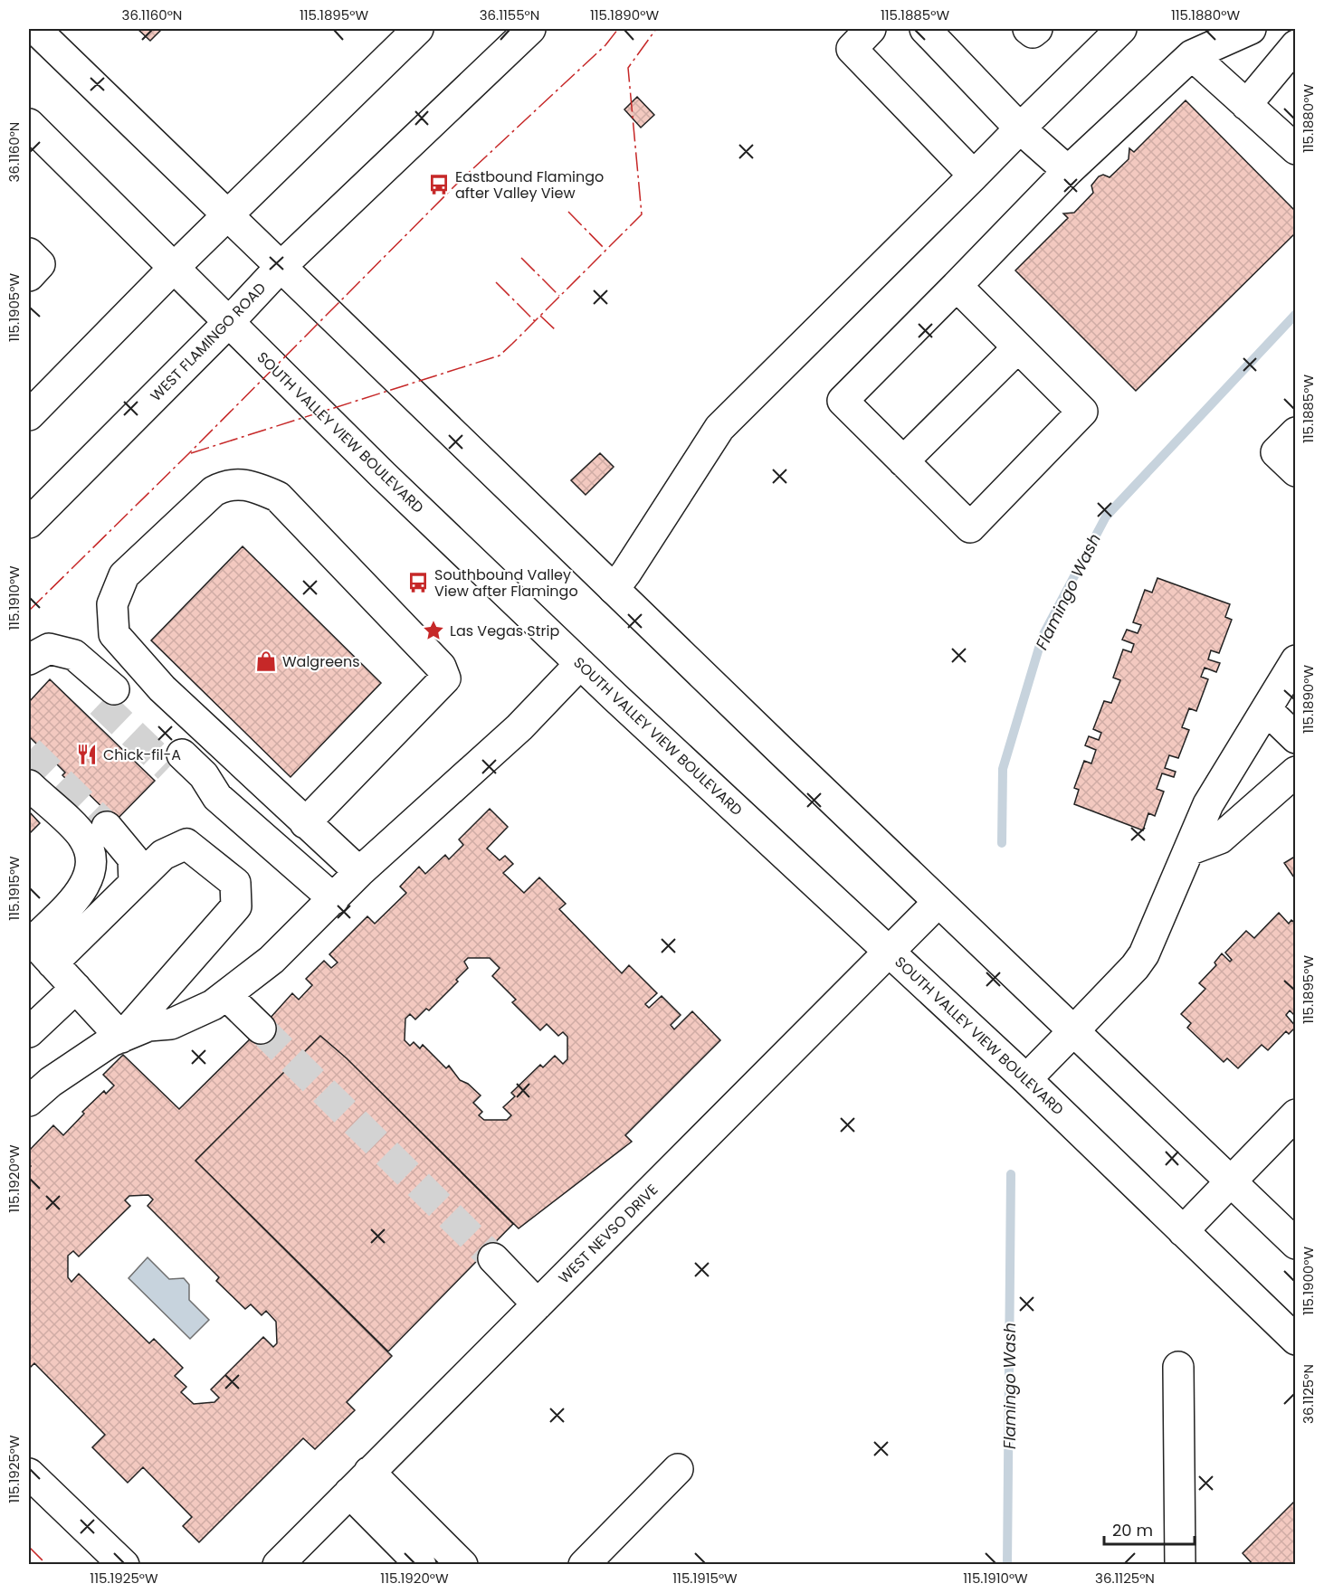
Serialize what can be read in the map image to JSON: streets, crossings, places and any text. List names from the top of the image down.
{
  "streets": {
    "main road": ["WEST FLAMINGO ROAD", "SOUTH VALLEY VIEW BOULEVARD", "WEST NEVSO DRIVE"]
  },
  "crossings": [
    ["WEST FLAMINGO ROAD", "SOUTH VALLEY VIEW BOULEVARD"],
    ["SOUTH VALLEY VIEW BOULEVARD", "WEST NEVSO DRIVE"]
  ],
  "water": ["Flamingo Wash"],
  "places": {
    "bus stop": ["Eastbound Flamingo after Valley View", "Southbound Valley View after Flamingo"],
    "place": ["Las Vegas Strip"],
    "shop": ["Walgreens"],
    "restaurant": ["Chick-fil-A"]
  },
  "scale_bar": "20 m",
  "coordinates": [
    "36.1160°N",
    "115.1895°W",
    "36.1155°N",
    "115.1890°W",
    "115.1885°W",
    "115.1880°W",
    "115.1905°W",
    "115.1910°W",
    "115.1915°W",
    "115.1920°W",
    "115.1900°W",
    "36.1125°N",
    "115.1925°W"
  ]
}
